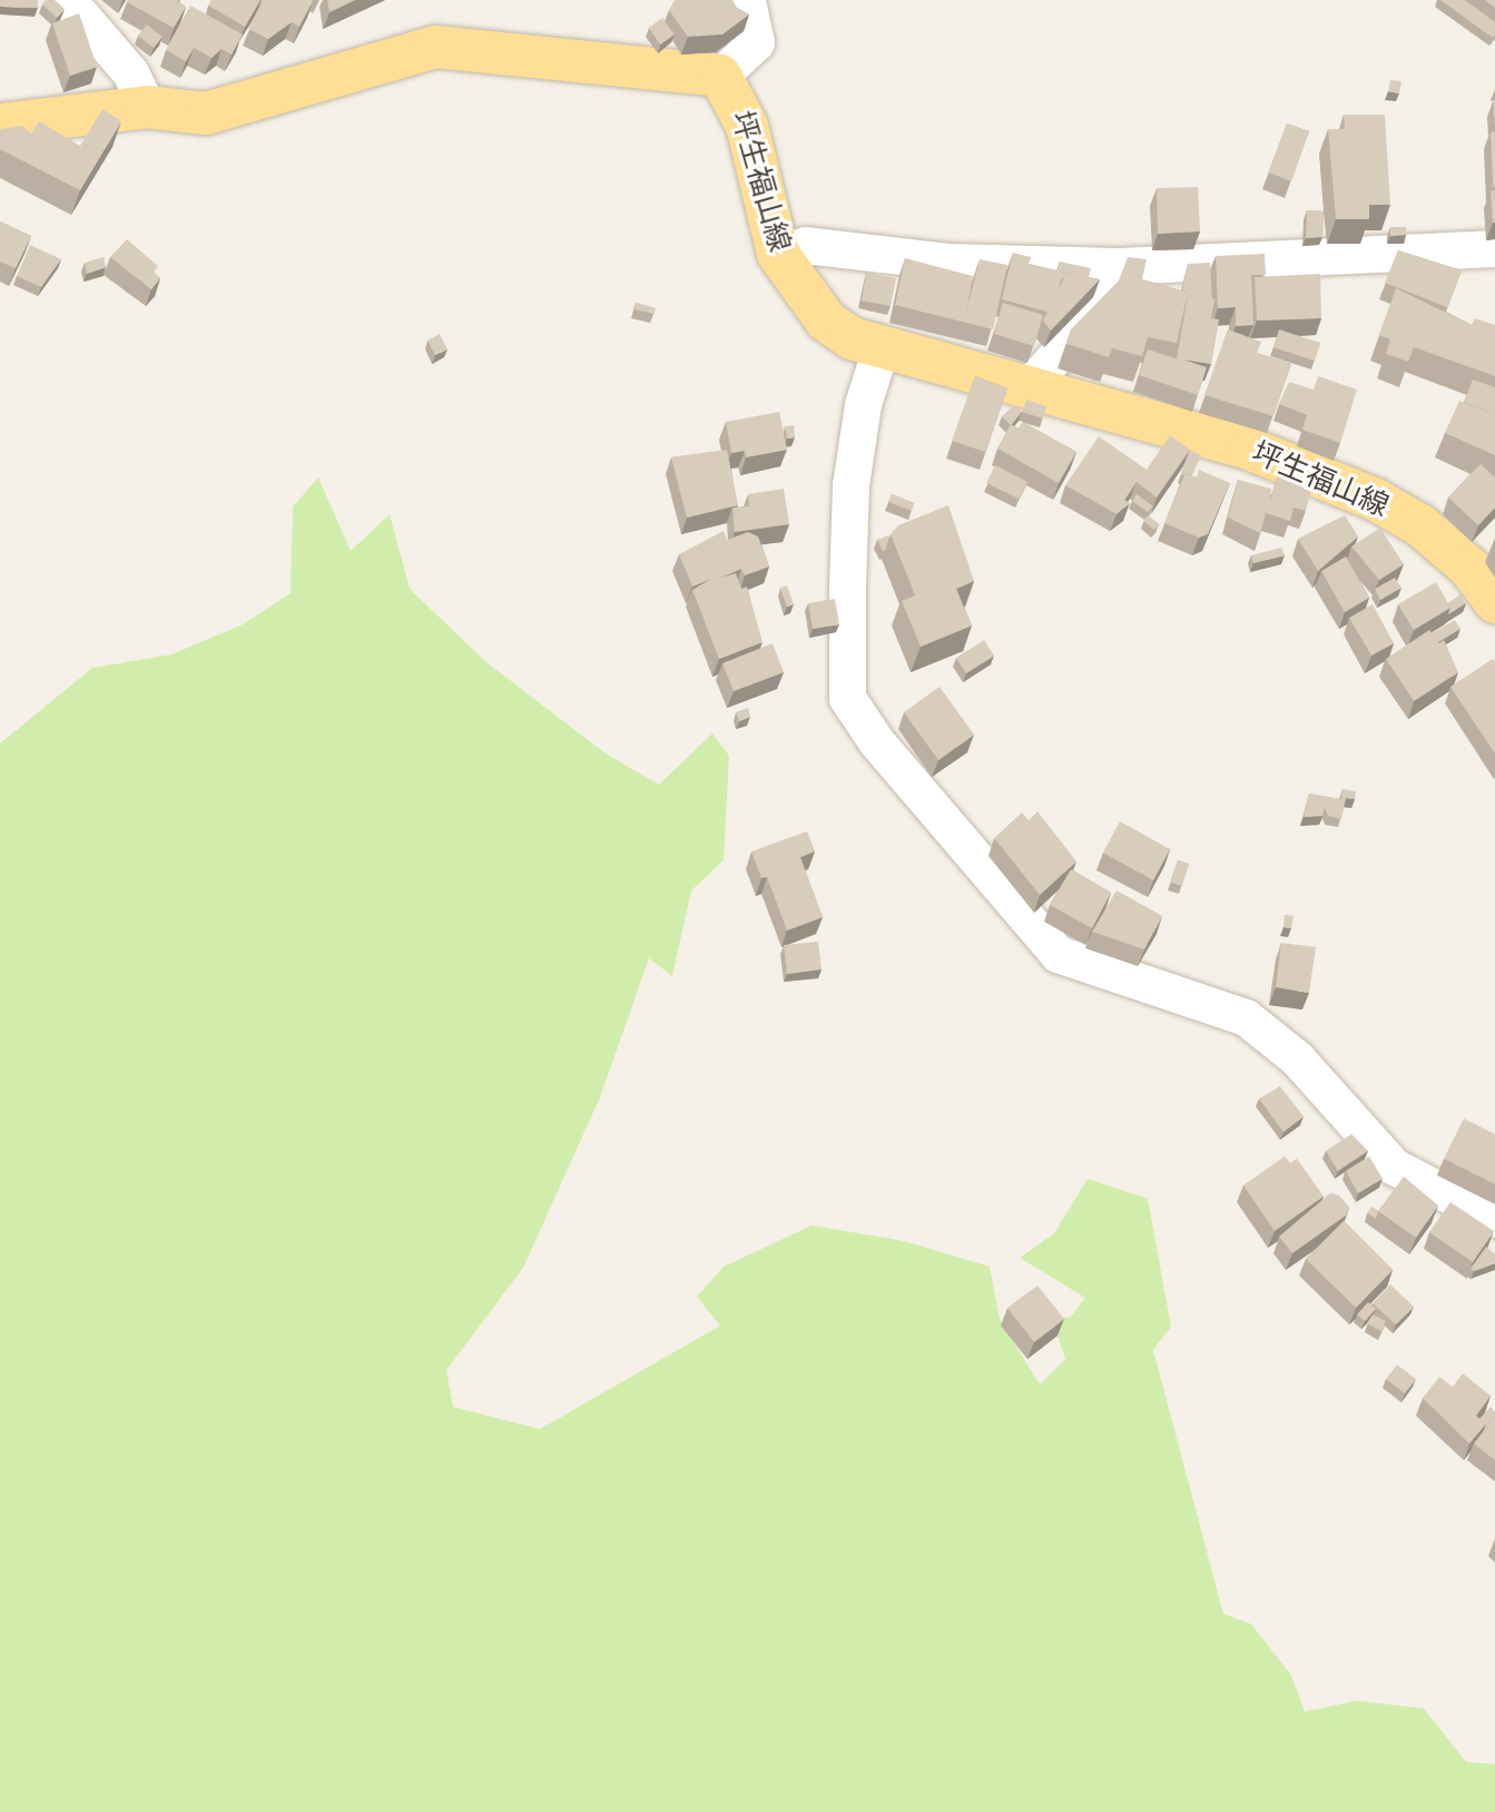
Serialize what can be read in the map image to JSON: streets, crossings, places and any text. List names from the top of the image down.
{
  "streets": {
    "main road": ["坪生福山線"]
  }
}
